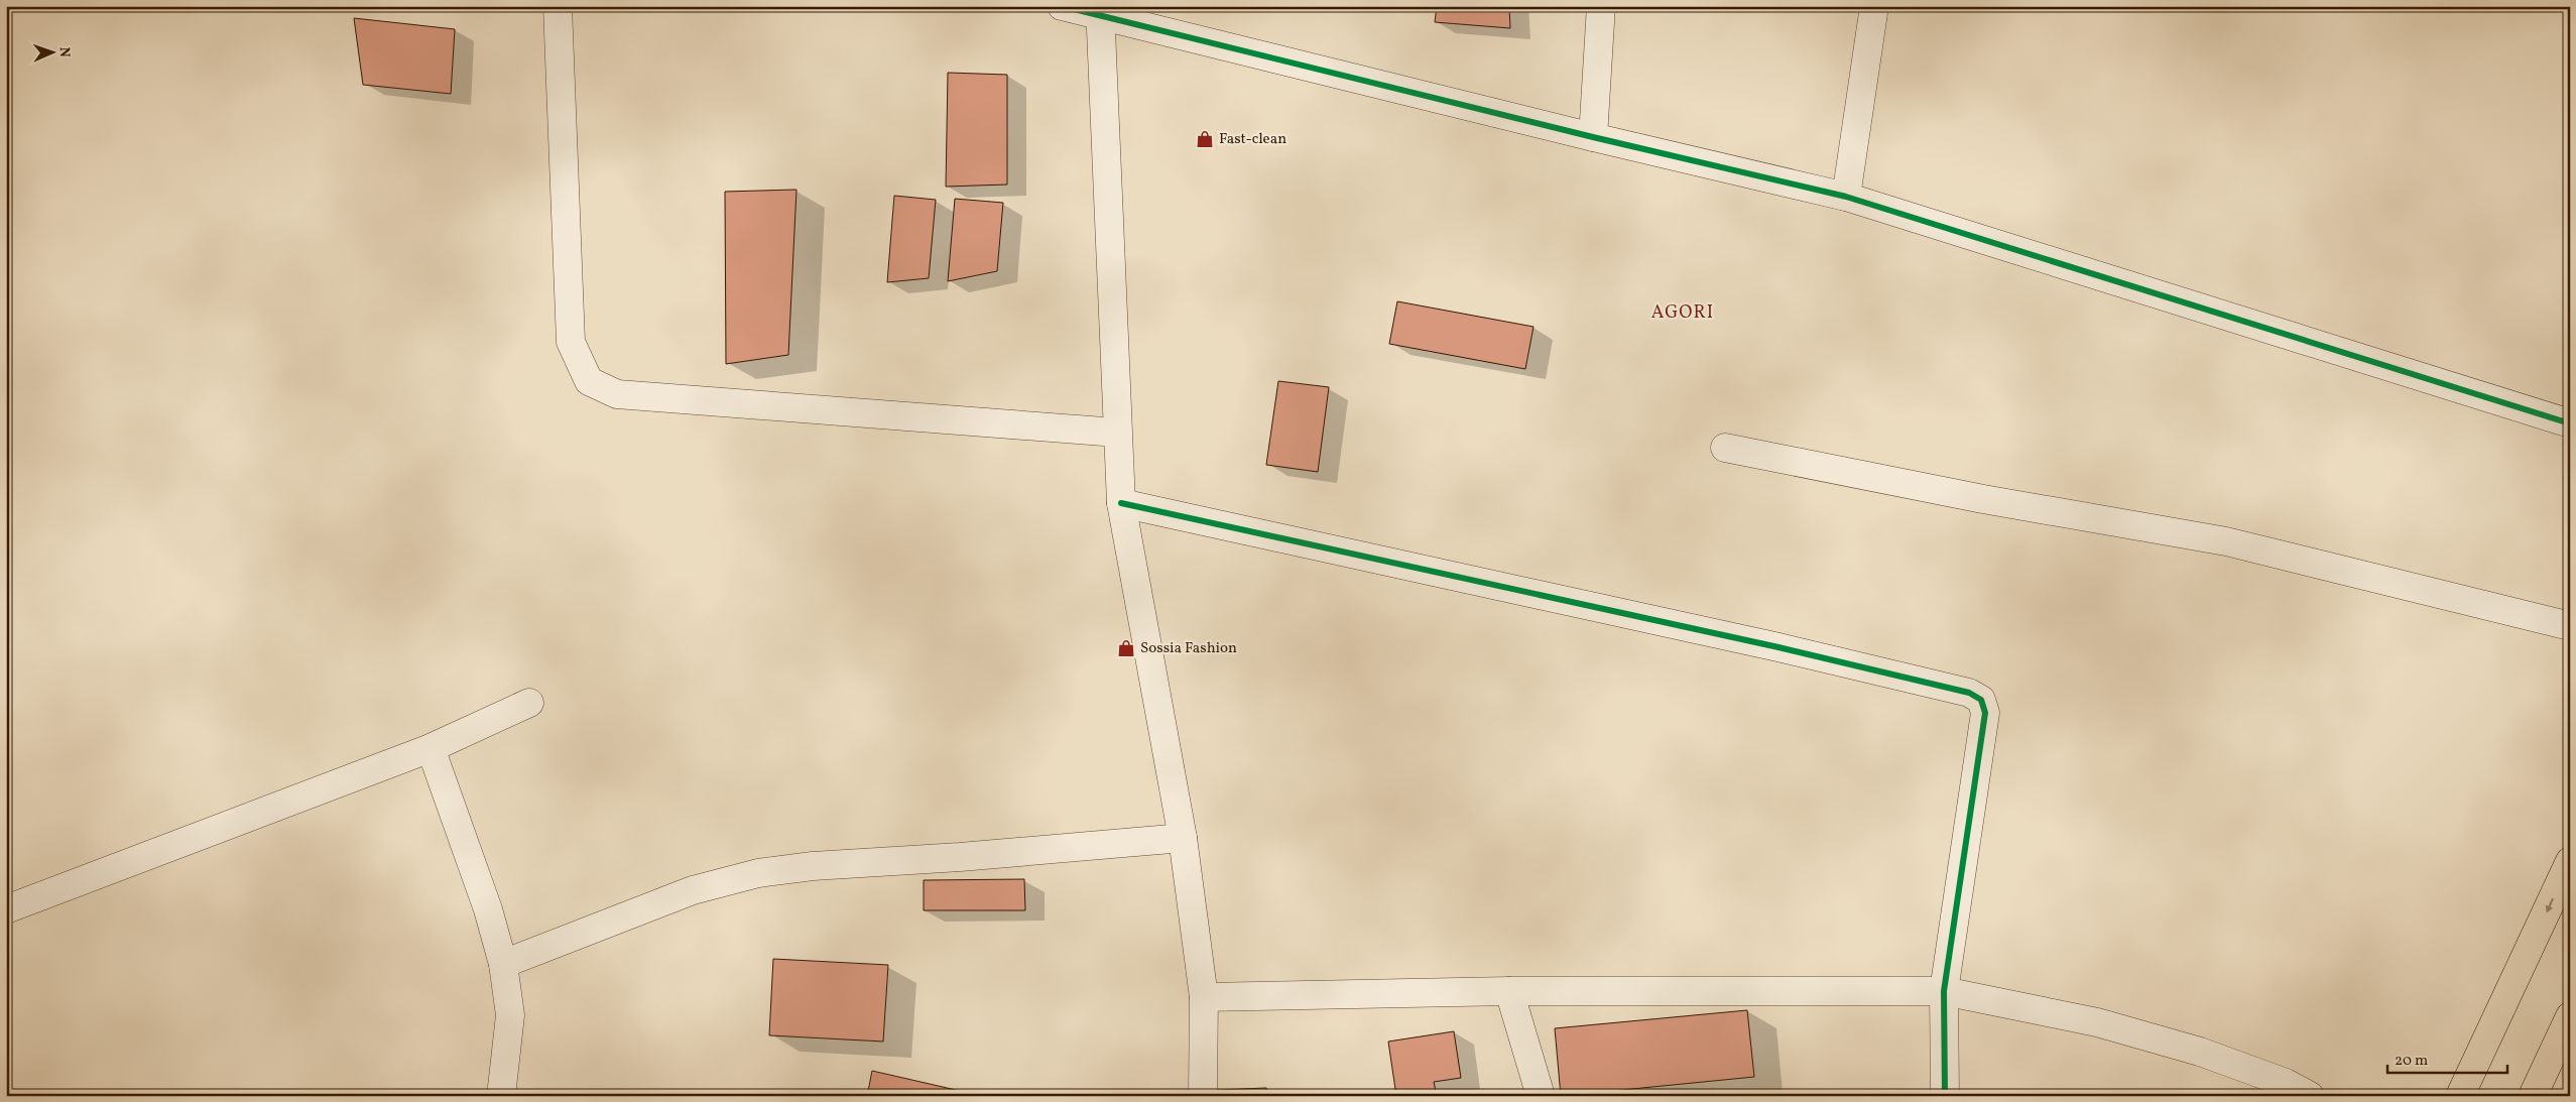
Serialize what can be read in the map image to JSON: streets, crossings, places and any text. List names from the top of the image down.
{
  "districts": ["AGORI"],
  "places": {
    "shop": ["Fast-clean", "Sossia Fashion"]
  },
  "scale_bar": "20 m",
  "north": "right"
}
